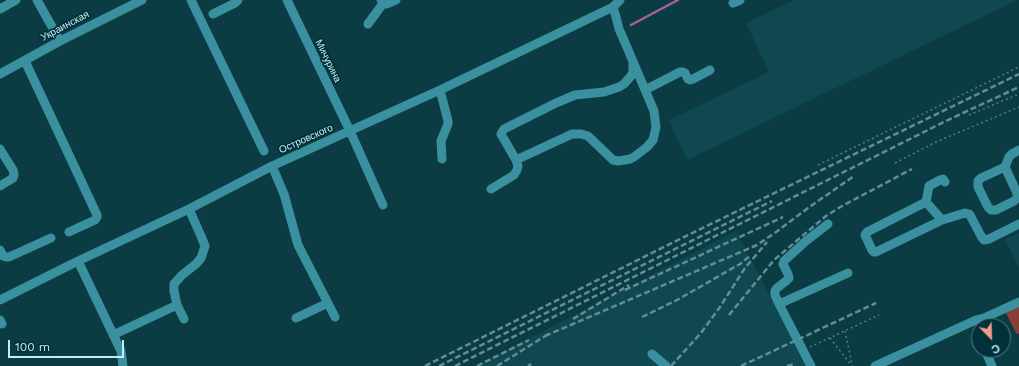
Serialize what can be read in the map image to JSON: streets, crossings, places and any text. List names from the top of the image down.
{
  "streets": {
    "street": ["Украинская", "Мичурина", "Островского"]
  },
  "crossings": [
    ["Мичурина", "Островского"]
  ],
  "scale_bar": "100 m",
  "north": "bottom right"
}
